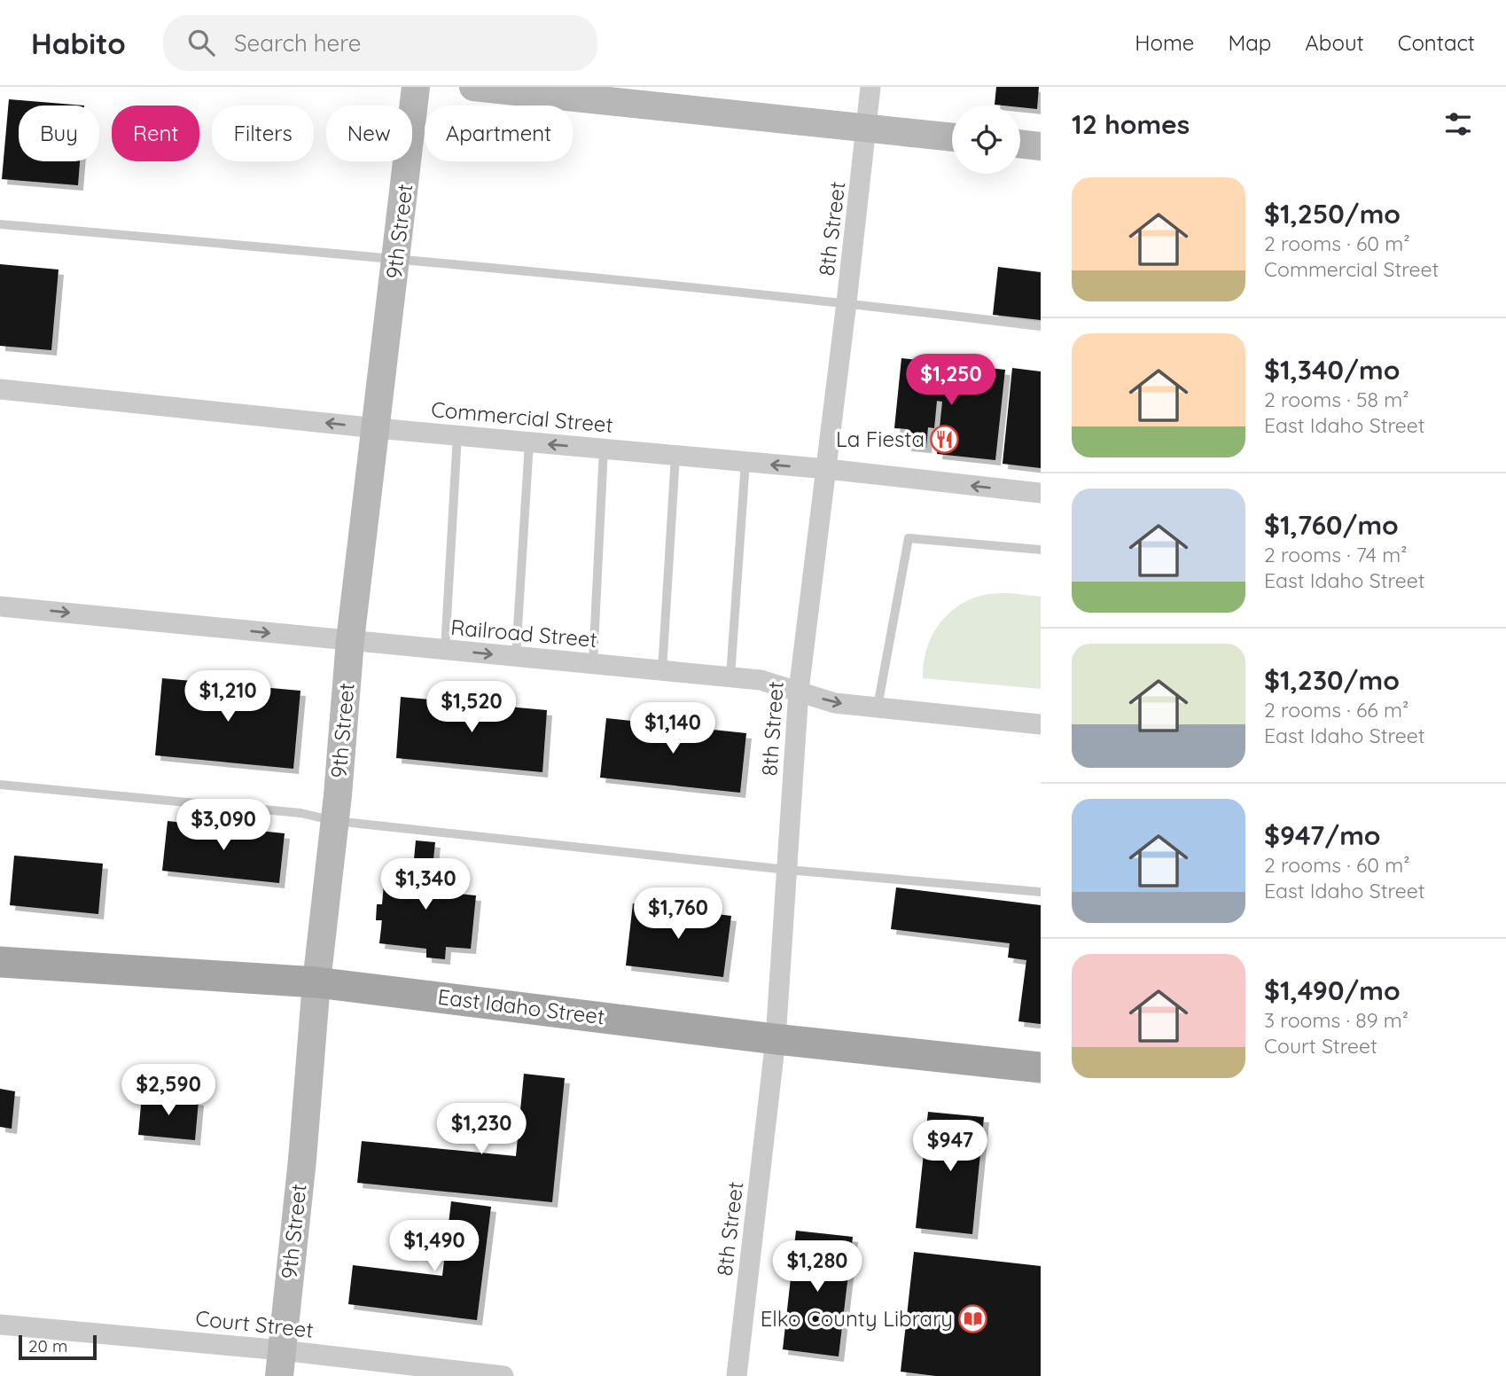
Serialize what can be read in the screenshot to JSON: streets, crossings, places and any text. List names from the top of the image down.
{
  "streets": {
    "main road": ["East Idaho Street"],
    "street": [
      "8th Street",
      "9th Street",
      "Commercial Street",
      "Railroad Street",
      "Court Street"
    ]
  },
  "crossings": [
    ["8th Street", "Commercial Street"],
    ["8th Street", "Railroad Street"],
    ["8th Street", "East Idaho Street"],
    ["9th Street", "Commercial Street"],
    ["9th Street", "Railroad Street"],
    ["9th Street", "East Idaho Street"],
    ["9th Street", "Court Street"]
  ],
  "one_way": ["Commercial Street", "Railroad Street"],
  "places": {
    "restaurant": ["La Fiesta"],
    "library": ["Elko County Library"]
  },
  "scale_bar": "20 m",
  "page": {
    "header": "Habito",
    "search": "Search here",
    "nav": [
      "Home",
      "Map",
      "About",
      "Contact"
    ],
    "heading": "12 homes",
    "chip": [
      "Buy",
      "Rent",
      "Filters",
      "New",
      "Apartment"
    ],
    "list": [
      {
        "name": "$1,250/mo",
        "note": "2 rooms · 60 m² · Commercial Street"
      },
      {
        "name": "$1,340/mo",
        "note": "2 rooms · 58 m² · East Idaho Street"
      },
      {
        "name": "$1,760/mo",
        "note": "2 rooms · 74 m² · East Idaho Street"
      },
      {
        "name": "$1,230/mo",
        "note": "2 rooms · 66 m² · East Idaho Street"
      },
      {
        "name": "$947/mo",
        "note": "2 rooms · 60 m² · East Idaho Street"
      },
      {
        "name": "$1,490/mo",
        "note": "3 rooms · 89 m² · Court Street"
      }
    ],
    "price": [
      "$1,250",
      "$1,210",
      "$1,520",
      "$1,140",
      "$3,090",
      "$1,340",
      "$1,760",
      "$2,590",
      "$1,230",
      "$947",
      "$1,490",
      "$1,280"
    ],
    "scale": "20 m"
  }
}
